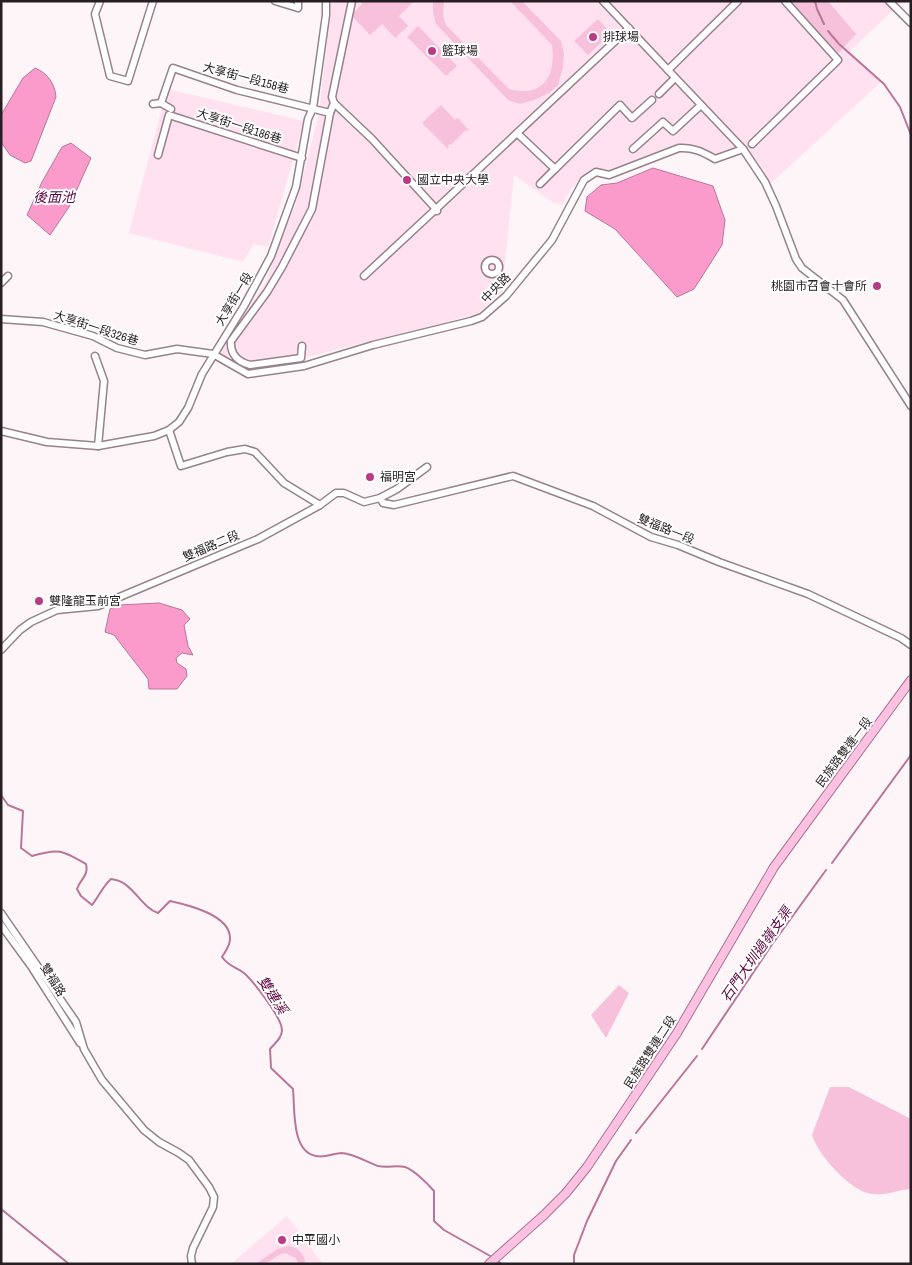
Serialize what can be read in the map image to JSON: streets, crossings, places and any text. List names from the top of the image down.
{
  "streets": {
    "main road": ["民族路雙連一段", "民族路雙連二段"],
    "street": [
      "大享街一段158巷",
      "大享街一段186巷",
      "中央路",
      "大享街一段",
      "大享街一段326巷",
      "雙福路一段",
      "雙福路二段",
      "雙福路"
    ]
  },
  "crossings": [
    ["大享街一段158巷", "大享街一段186巷"],
    ["大享街一段158巷", "大享街一段"],
    ["大享街一段186巷", "大享街一段"],
    ["中央路", "大享街一段"],
    ["中央路", "大享街一段326巷"],
    ["大享街一段", "大享街一段326巷"],
    ["雙福路一段", "雙福路二段"],
    ["民族路雙連一段", "民族路雙連二段"]
  ],
  "water": ["後面池", "石門大圳過嶺支渠", "雙連溪"],
  "places": [
    "排球場",
    "籃球場",
    "國立中央大學",
    "桃園市召會十會所",
    "福明宮",
    "雙隆龍玉前宮",
    "中平國小"
  ]
}
